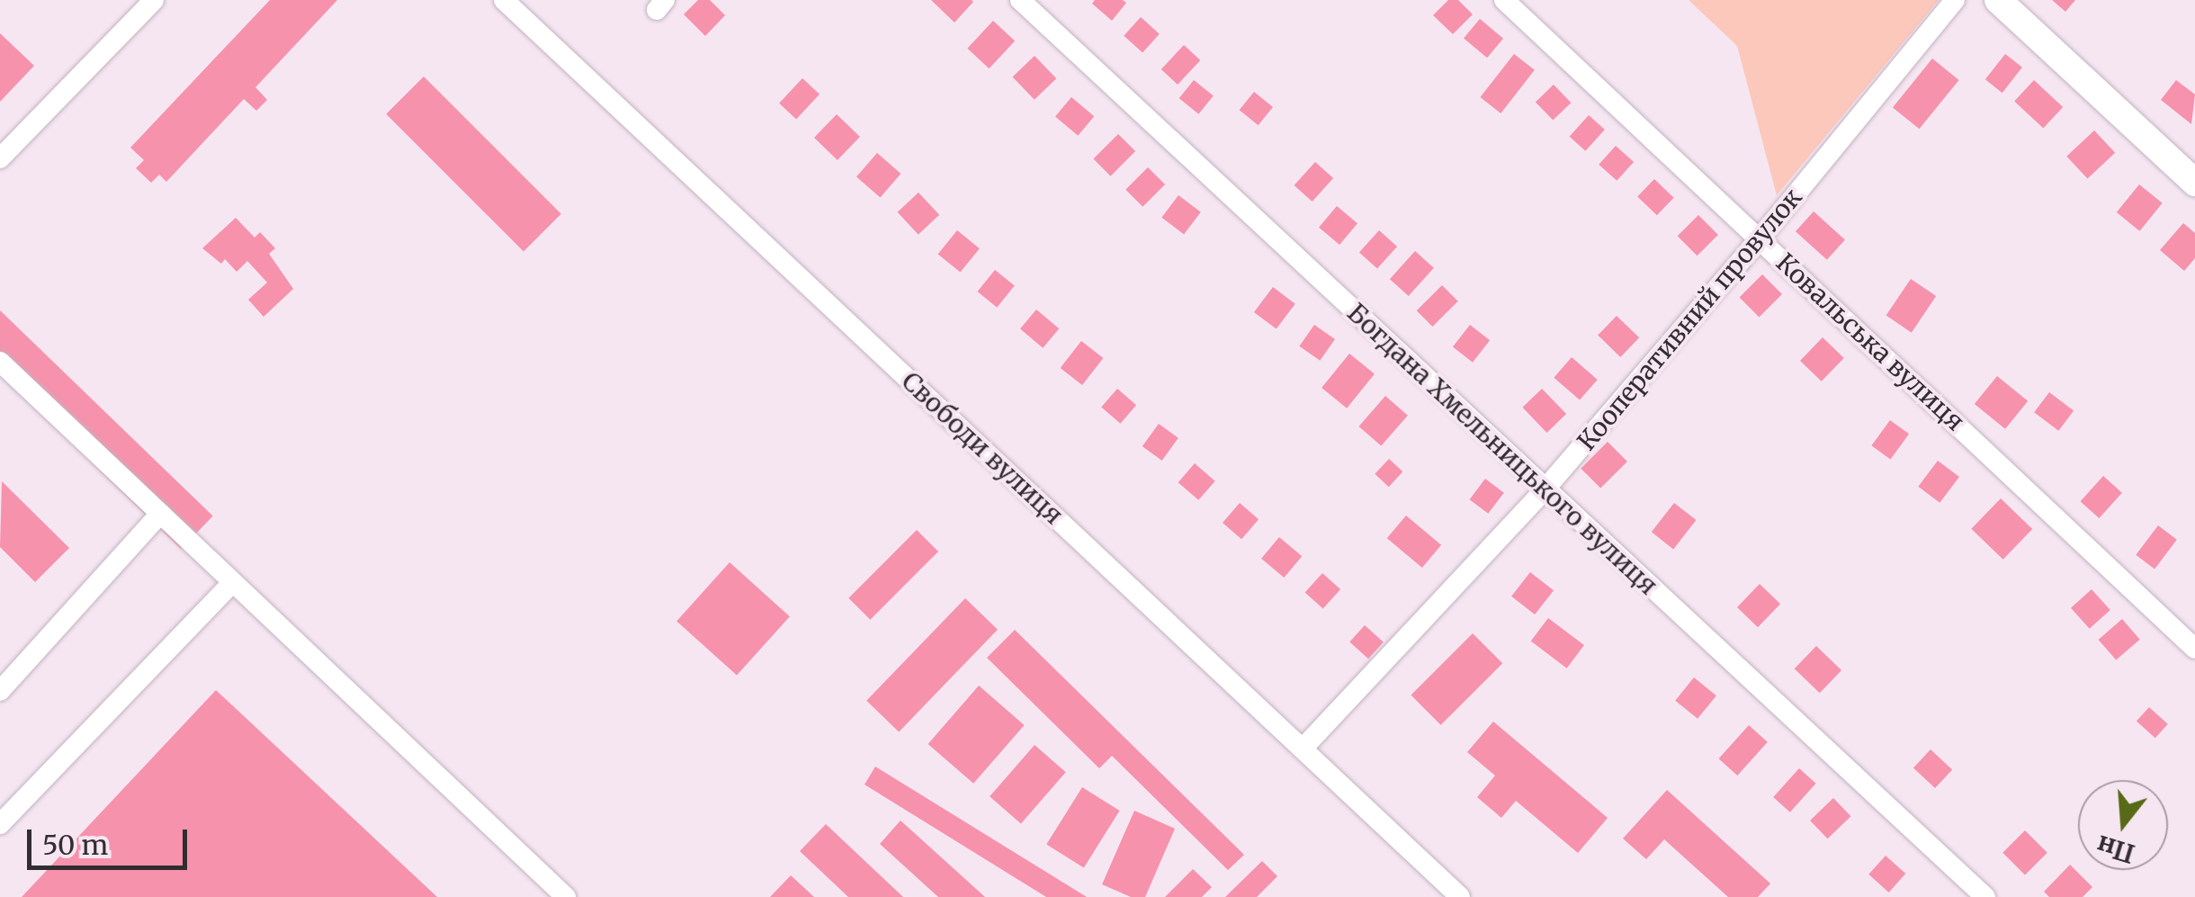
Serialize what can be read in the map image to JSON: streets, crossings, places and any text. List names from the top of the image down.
{
  "streets": {
    "street": [
      "Кооперативний провулок",
      "Ковальська вулиця",
      "Свободи вулиця",
      "Богдана Хмельницького вулиця"
    ]
  },
  "crossings": [
    ["Кооперативний провулок", "Ковальська вулиця"],
    ["Кооперативний провулок", "Свободи вулиця"],
    ["Кооперативний провулок", "Богдана Хмельницького вулиця"]
  ],
  "scale_bar": "50 m",
  "north": "bottom"
}
